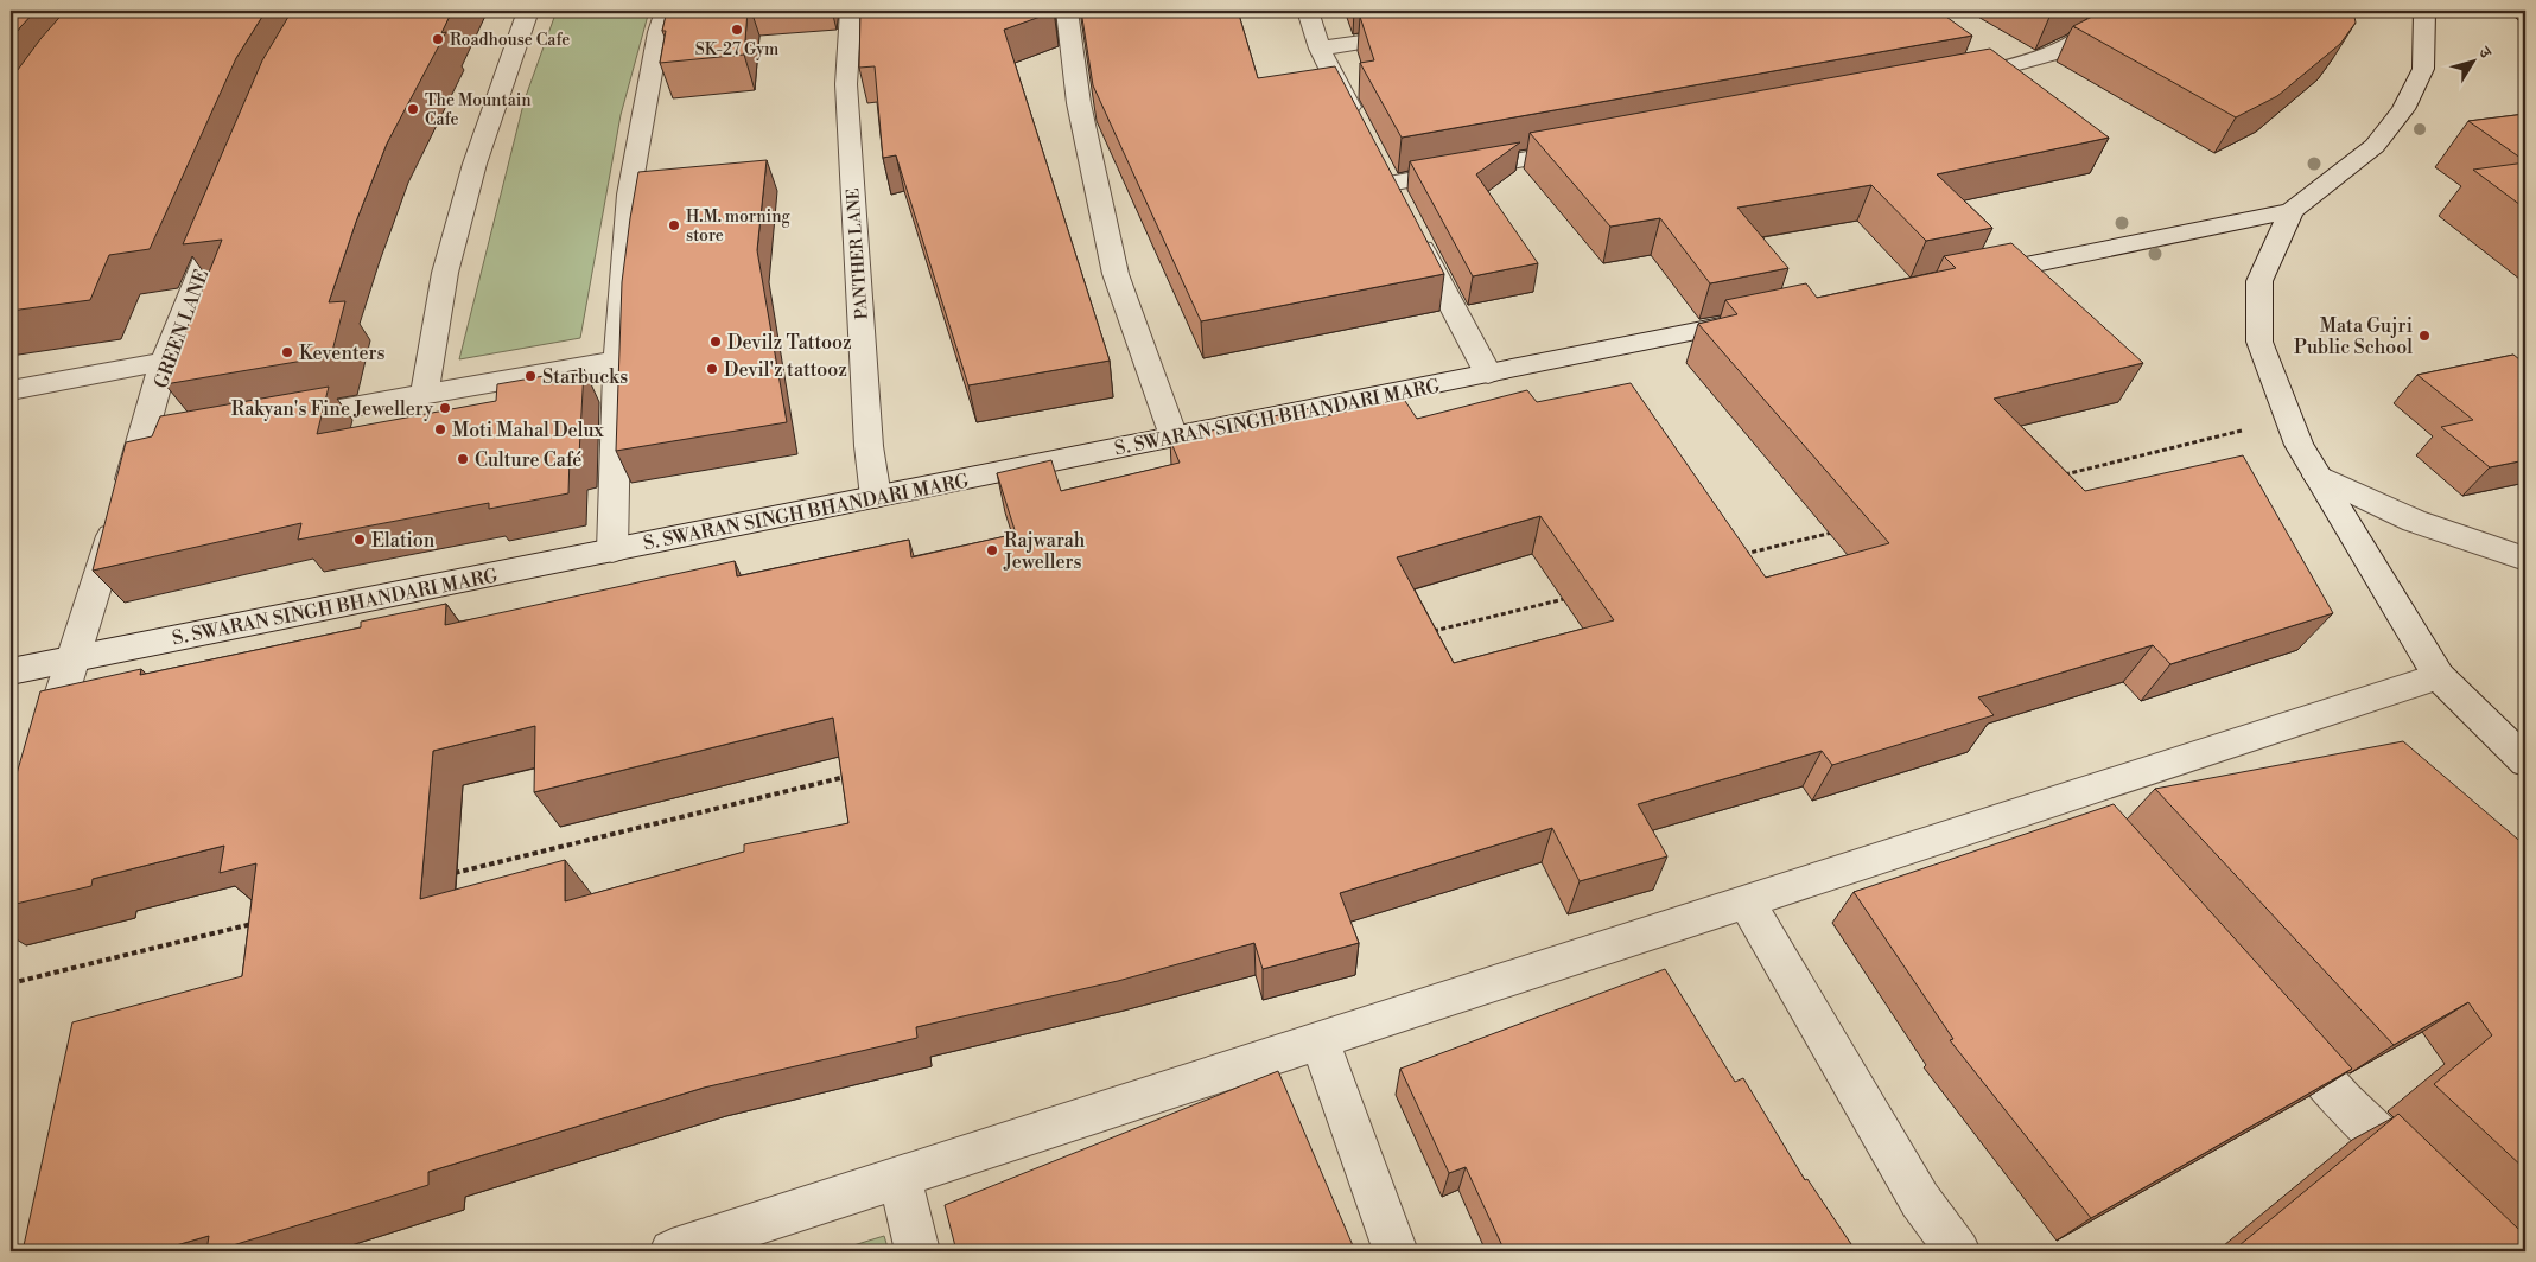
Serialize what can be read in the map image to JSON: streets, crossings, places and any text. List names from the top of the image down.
{
  "streets": {
    "street": ["PANTHER LANE", "GREEN LANE", "S. SWARAN SINGH BHANDARI MARG"]
  },
  "crossings": [
    ["PANTHER LANE", "S. SWARAN SINGH BHANDARI MARG"],
    ["GREEN LANE", "S. SWARAN SINGH BHANDARI MARG"]
  ],
  "places": [
    "SK-27 Gym",
    "Roadhouse Cafe",
    "The Mountain Cafe",
    "H.M. morning store",
    "Mata Gujri Public School",
    "Devilz Tattooz",
    "Keventers",
    "Devil'z tattooz",
    "Starbucks",
    "Rakyan's Fine Jewellery",
    "Moti Mahal Delux",
    "Culture Café",
    "Elation",
    "Rajwarah Jewellers"
  ],
  "north": "top right"
}
